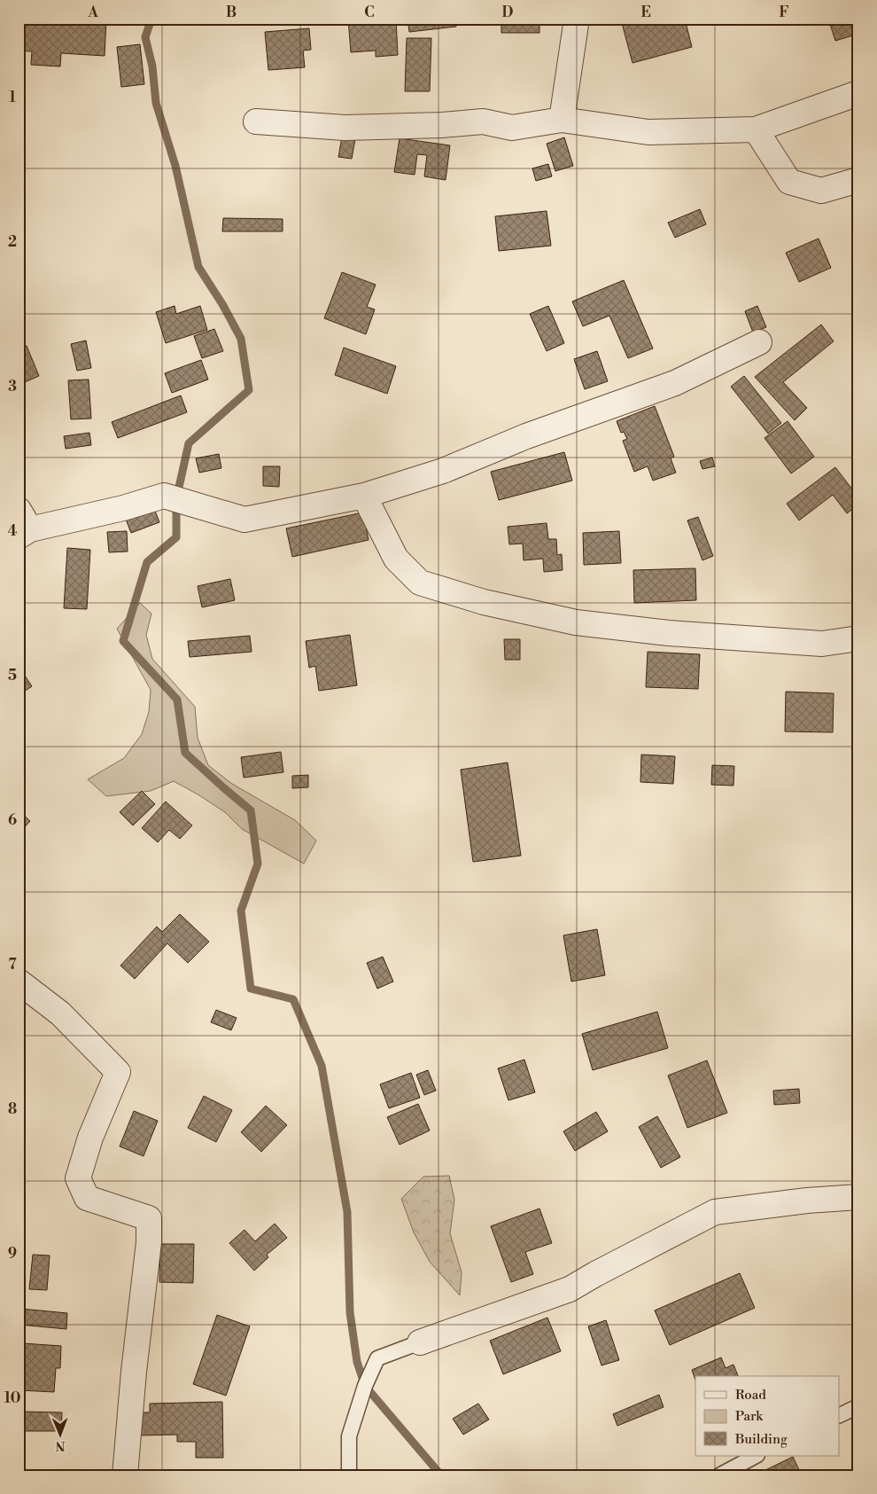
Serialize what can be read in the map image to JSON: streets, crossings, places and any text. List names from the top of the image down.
{
  "legend": ["Road", "Park", "Building"],
  "north": "bottom",
  "grid": {
    "columns": [
      "A",
      "B",
      "C",
      "D",
      "E",
      "F"
    ],
    "rows": [
      "1",
      "2",
      "3",
      "4",
      "5",
      "6",
      "7",
      "8",
      "9",
      "10"
    ]
  }
}
